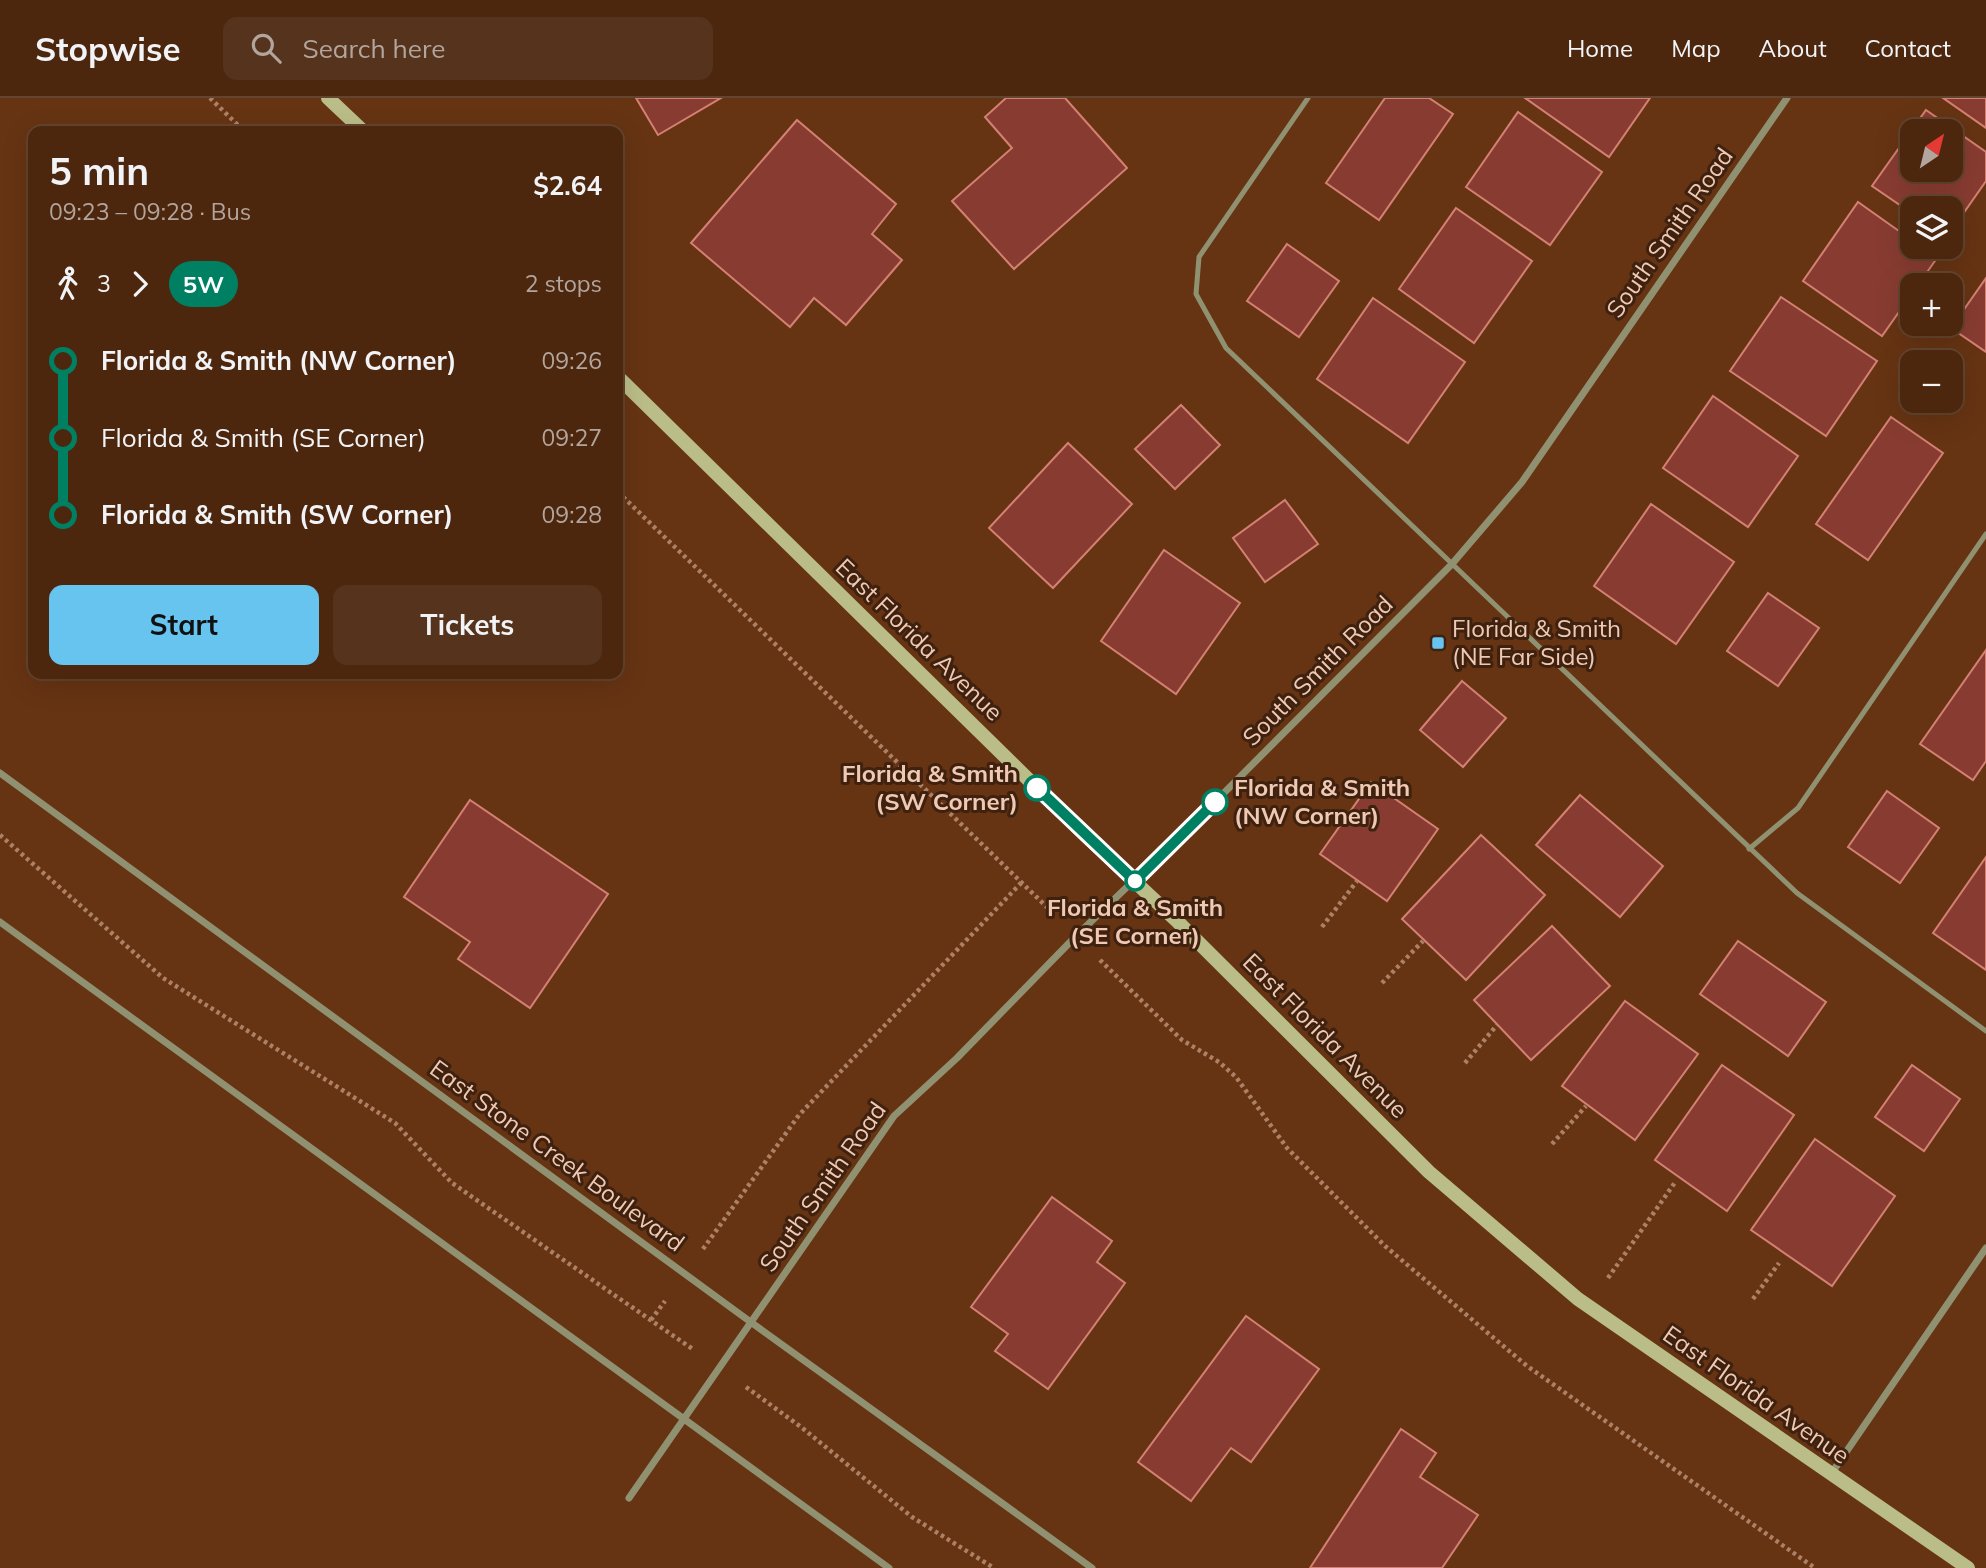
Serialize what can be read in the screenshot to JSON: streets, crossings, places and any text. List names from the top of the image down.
{
  "streets": {
    "street": ["South Smith Road", "East Florida Avenue", "East Stone Creek Boulevard"]
  },
  "crossings": [
    ["South Smith Road", "East Florida Avenue"],
    ["South Smith Road", "East Stone Creek Boulevard"]
  ],
  "places": {
    "transit": ["Florida & Smith (NE Far Side)"],
    "other": ["Florida & Smith (SW Corner)", "Florida & Smith (NW Corner)", "Florida & Smith (SE Corner)"]
  },
  "lines": ["bus line 5W"],
  "north": "top right",
  "page": {
    "header": "Stopwise",
    "search": "Search here",
    "nav": [
      "Home",
      "Map",
      "About",
      "Contact"
    ],
    "map_buttons": ["+", "−"],
    "heading": ["5 min", "09:23 – 09:28 · Bus", "$2.64"],
    "legs": ["3", "5W", "2 stops"],
    "list": [
      {
        "name": "Florida & Smith (NW Corner)",
        "value": "09:26"
      },
      {
        "name": "Florida & Smith (SE Corner)",
        "value": "09:27"
      },
      {
        "name": "Florida & Smith (SW Corner)",
        "value": "09:28"
      }
    ],
    "buttons": ["Start", "Tickets"]
  }
}
